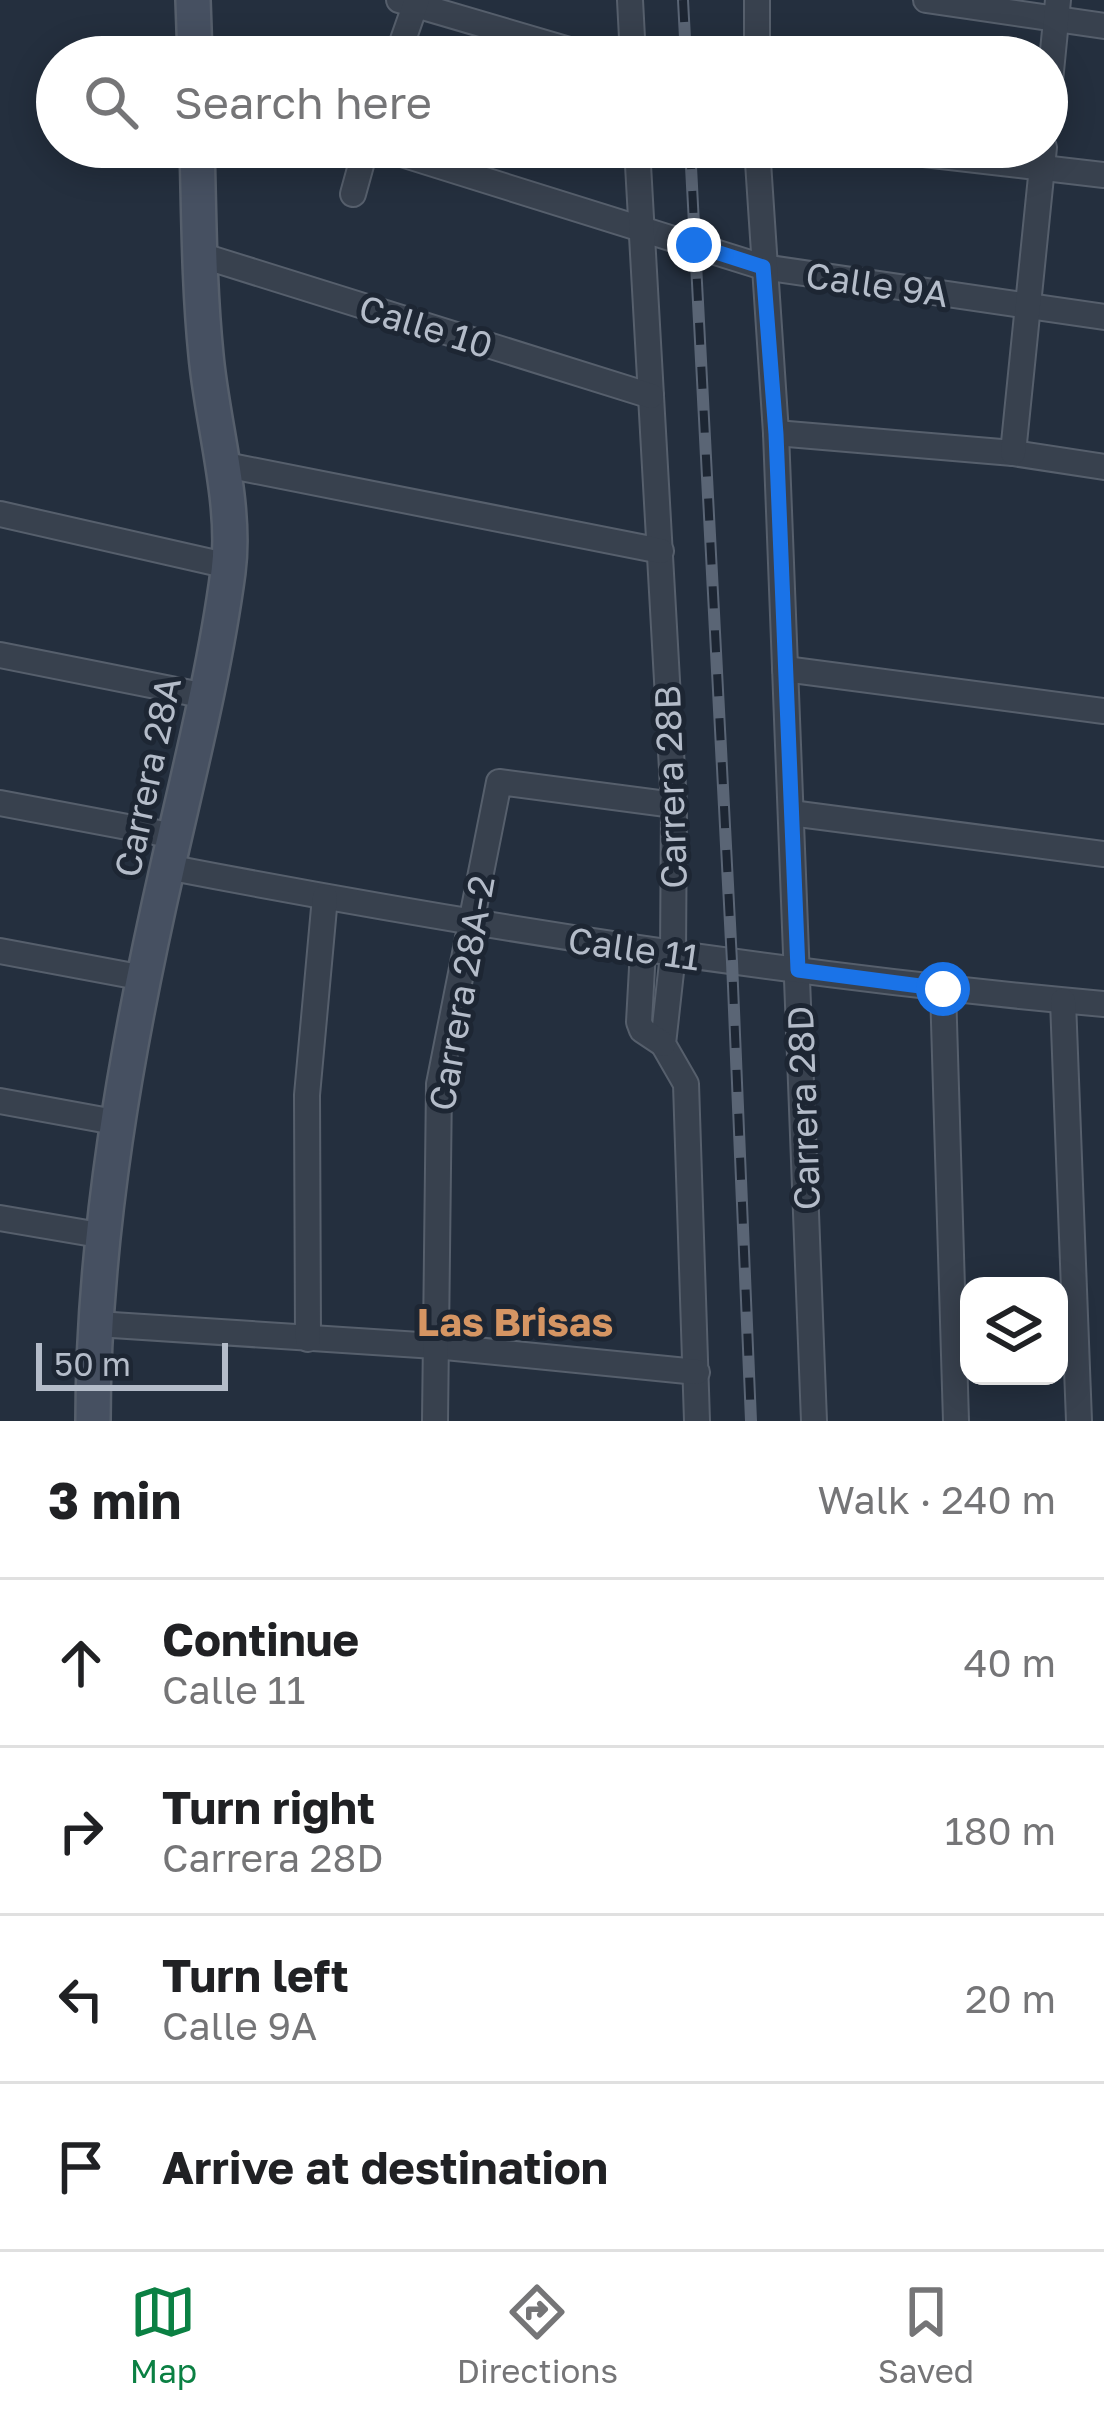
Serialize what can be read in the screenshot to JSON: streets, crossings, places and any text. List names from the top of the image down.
{
  "streets": {
    "street": [
      "Calle 9A",
      "Calle 10",
      "Carrera 28A",
      "Carrera 28B",
      "Calle 11",
      "Carrera 28A-2",
      "Carrera 28D"
    ]
  },
  "crossings": [
    ["Calle 9A", "Carrera 28B"],
    ["Calle 9A", "Carrera 28D"],
    ["Calle 10", "Carrera 28A"],
    ["Calle 10", "Carrera 28B"],
    ["Carrera 28A", "Calle 11"],
    ["Carrera 28B", "Calle 11"],
    ["Carrera 28B", "Carrera 28A-2"],
    ["Calle 11", "Carrera 28A-2"],
    ["Calle 11", "Carrera 28D"]
  ],
  "districts": ["Las Brisas"],
  "scale_bar": "50 m",
  "page": {
    "search": "Search here",
    "scale": "50 m",
    "heading": ["3 min", "Walk · 240 m"],
    "list": [
      ["Continue", "Calle 11", "40 m"],
      ["Turn right", "Carrera 28D", "180 m"],
      ["Turn left", "Calle 9A", "20 m"],
      "Arrive at destination"
    ],
    "nav": ["Map", "Directions", "Saved"]
  }
}
